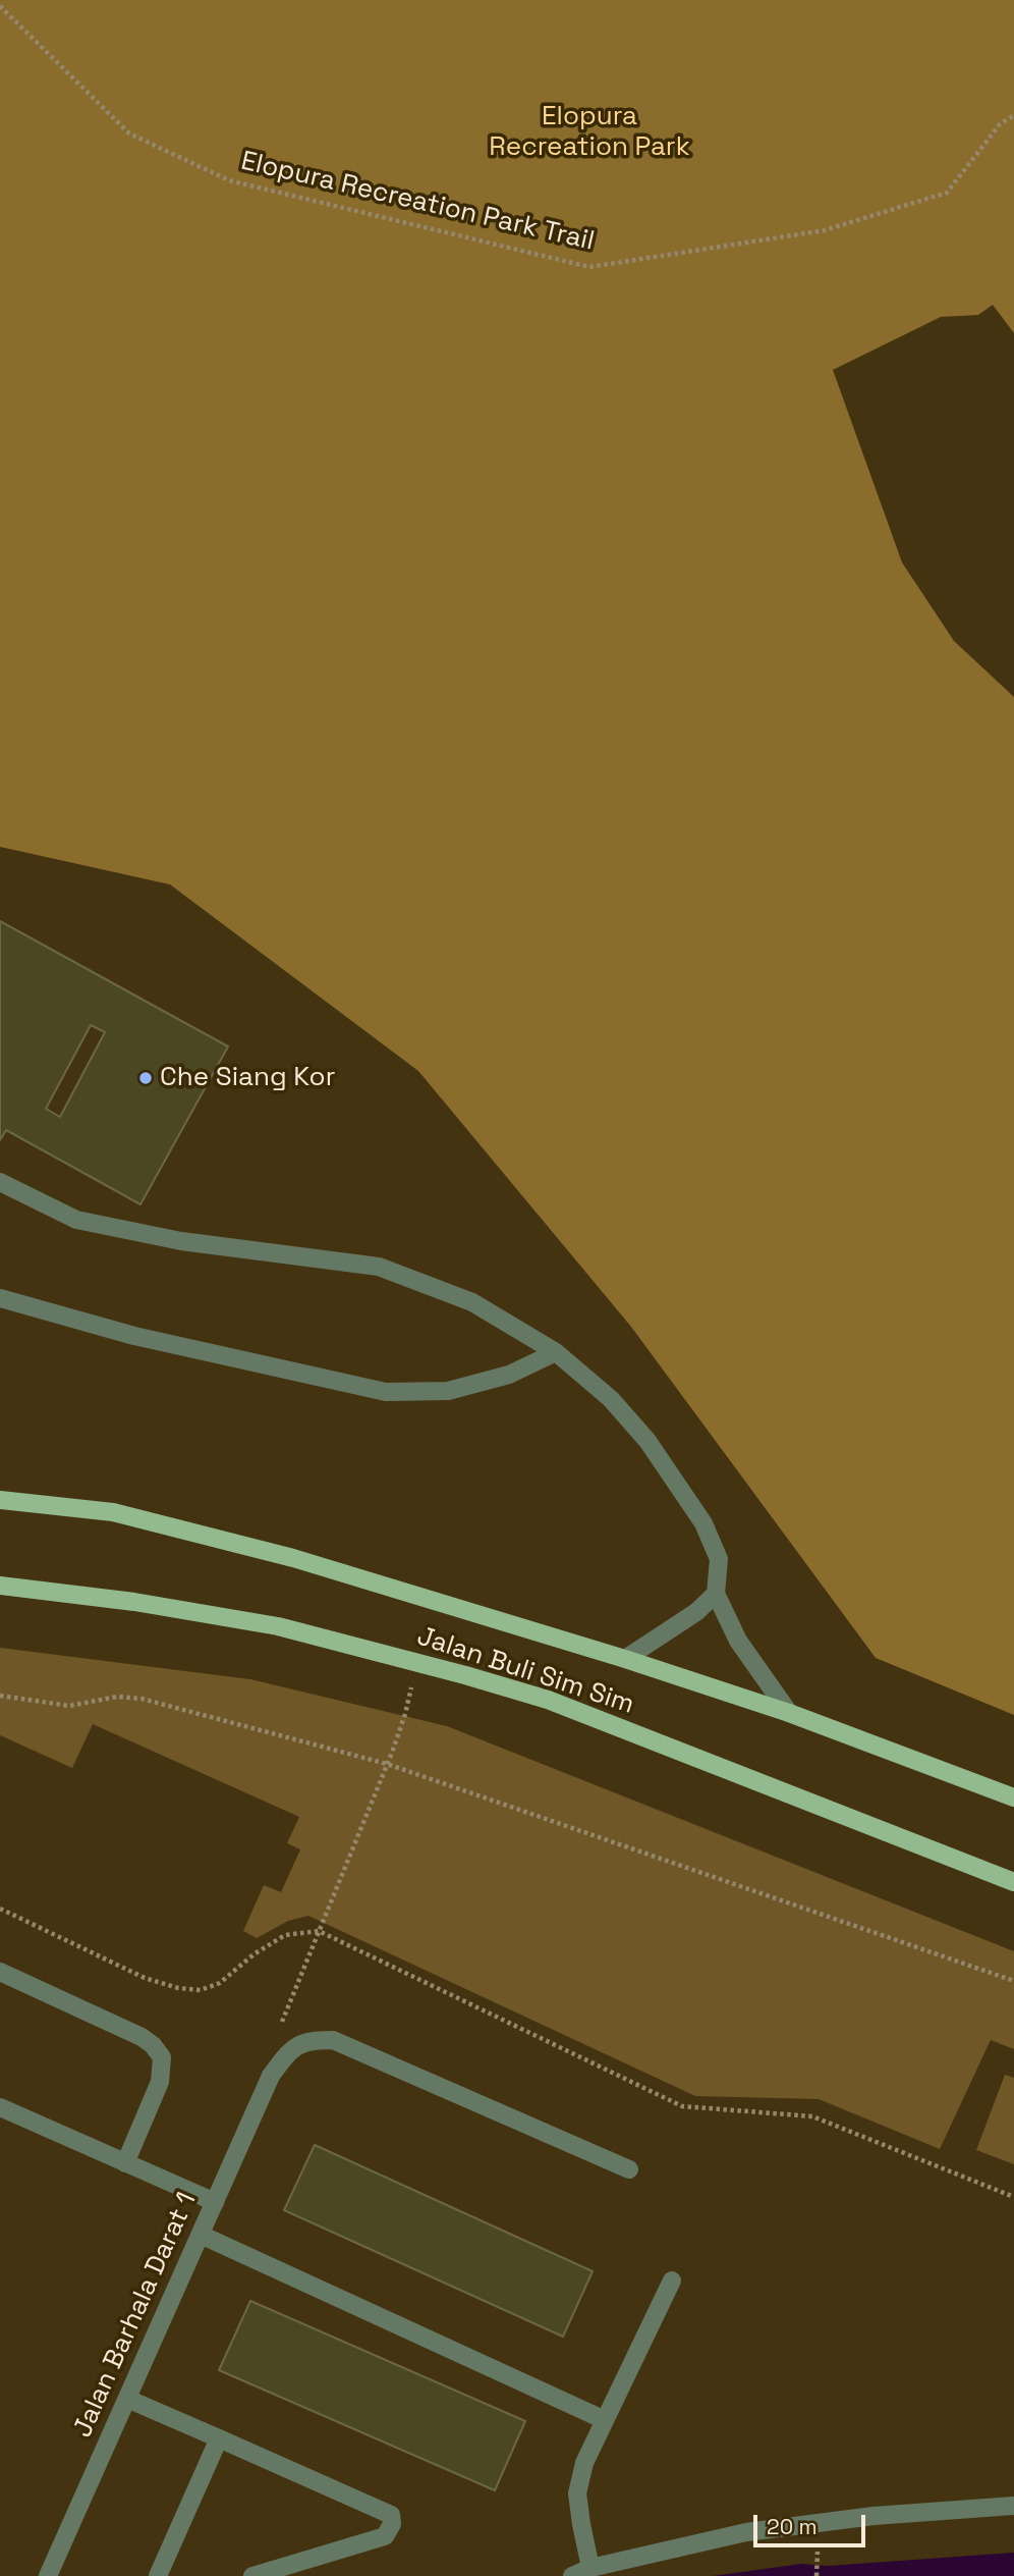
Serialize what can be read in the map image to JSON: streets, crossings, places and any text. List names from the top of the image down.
{
  "streets": {
    "main road": ["Jalan Buli Sim Sim"],
    "street": ["Jalan Barhala Darat 1"],
    "path": ["Elopura Recreation Park Trail"]
  },
  "parks": ["Elopura Recreation Park"],
  "places": ["Che Siang Kor"],
  "scale_bar": "20 m"
}
